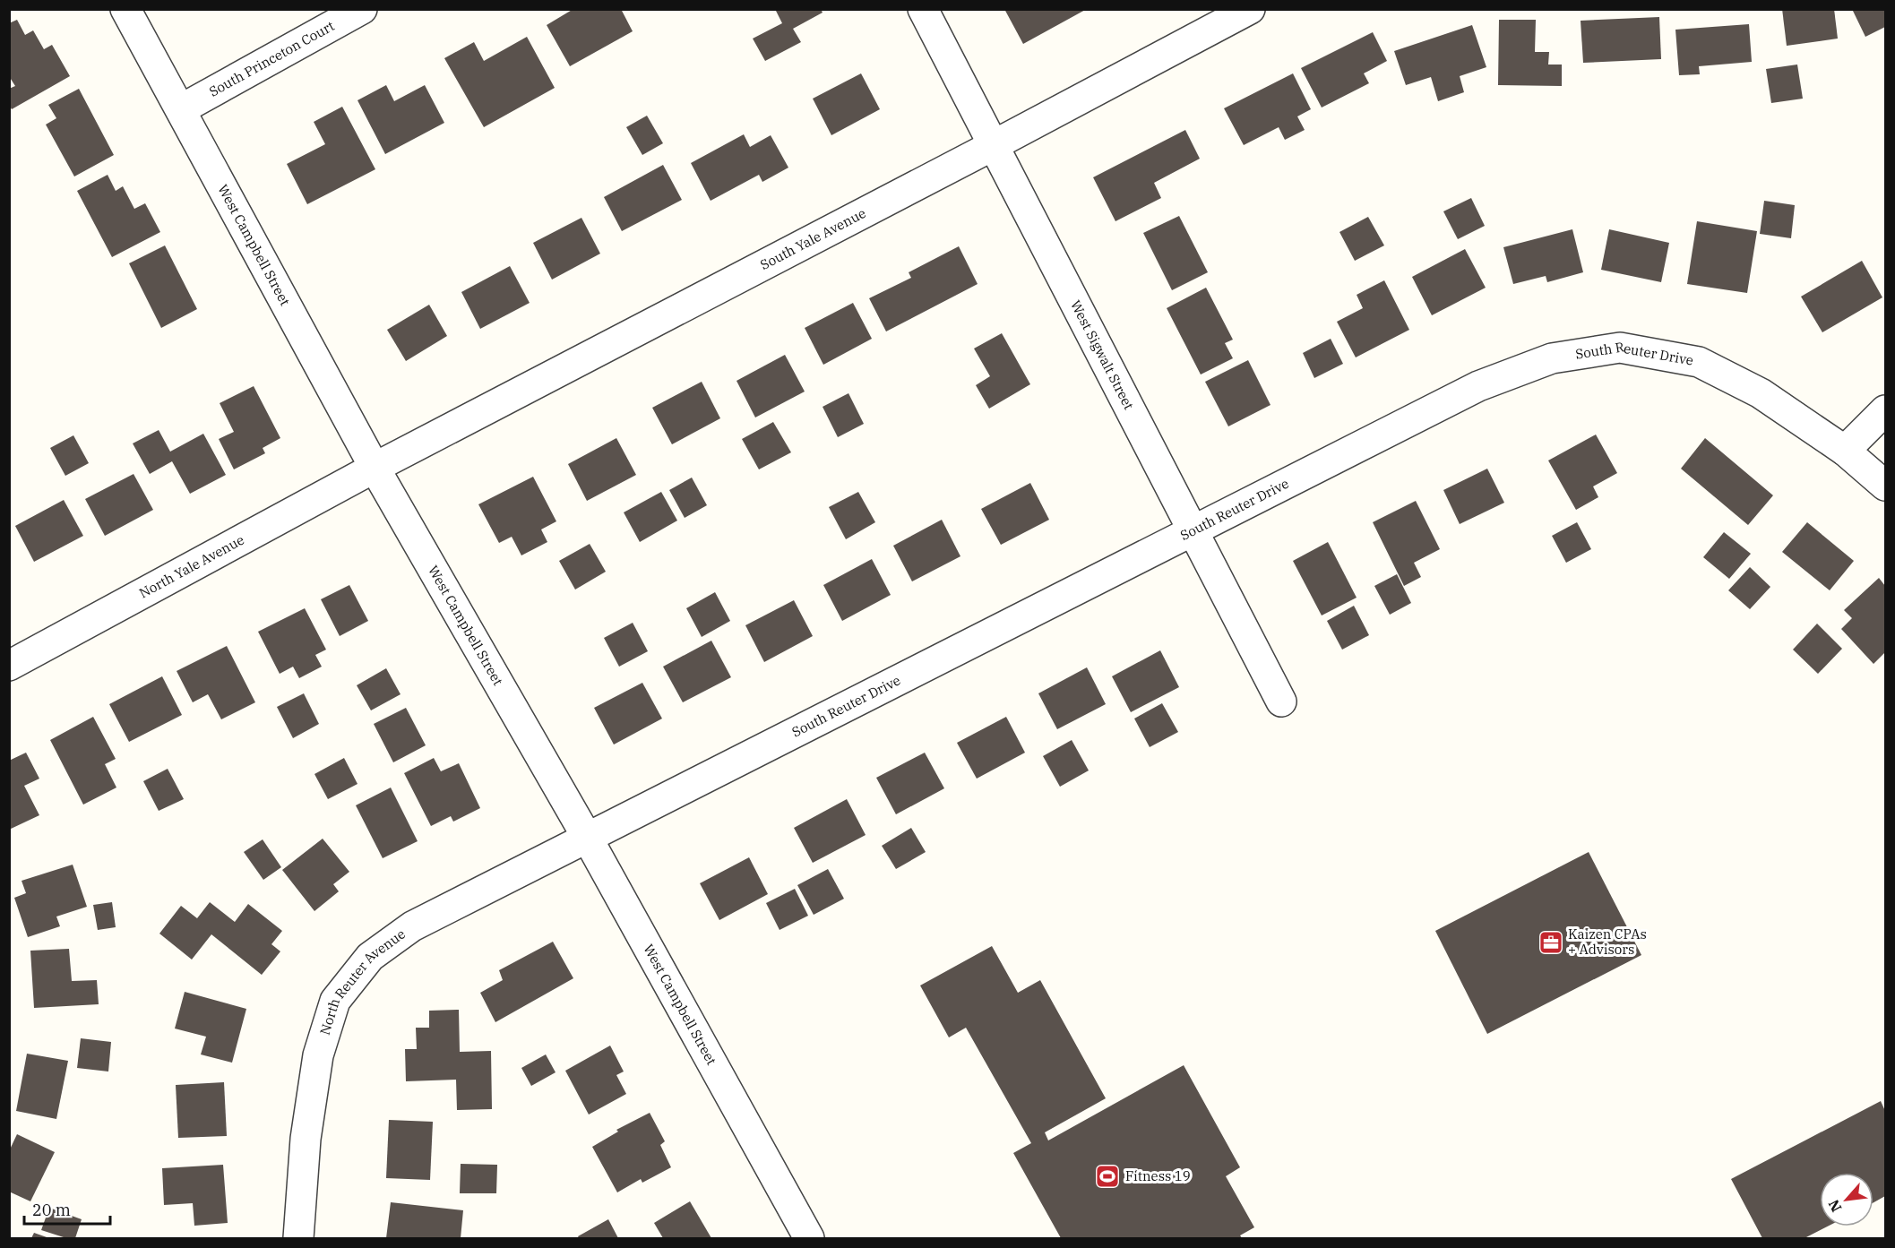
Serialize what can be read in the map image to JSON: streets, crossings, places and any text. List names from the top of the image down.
{
  "streets": {
    "street": [
      "South Princeton Court",
      "South Yale Avenue",
      "West Campbell Street",
      "West Sigwalt Street",
      "South Reuter Drive",
      "North Yale Avenue",
      "North Reuter Avenue"
    ]
  },
  "crossings": [
    ["South Princeton Court", "West Campbell Street"],
    ["South Yale Avenue", "West Campbell Street"],
    ["South Yale Avenue", "West Sigwalt Street"],
    ["South Yale Avenue", "North Yale Avenue"],
    ["West Campbell Street", "South Reuter Drive"],
    ["West Campbell Street", "North Yale Avenue"],
    ["West Campbell Street", "North Reuter Avenue"],
    ["West Sigwalt Street", "South Reuter Drive"],
    ["South Reuter Drive", "North Reuter Avenue"]
  ],
  "places": {
    "office": ["Kaizen CPAs + Advisors"],
    "sports": ["Fitness 19"]
  },
  "scale_bar": "20 m",
  "north": "bottom left"
}
